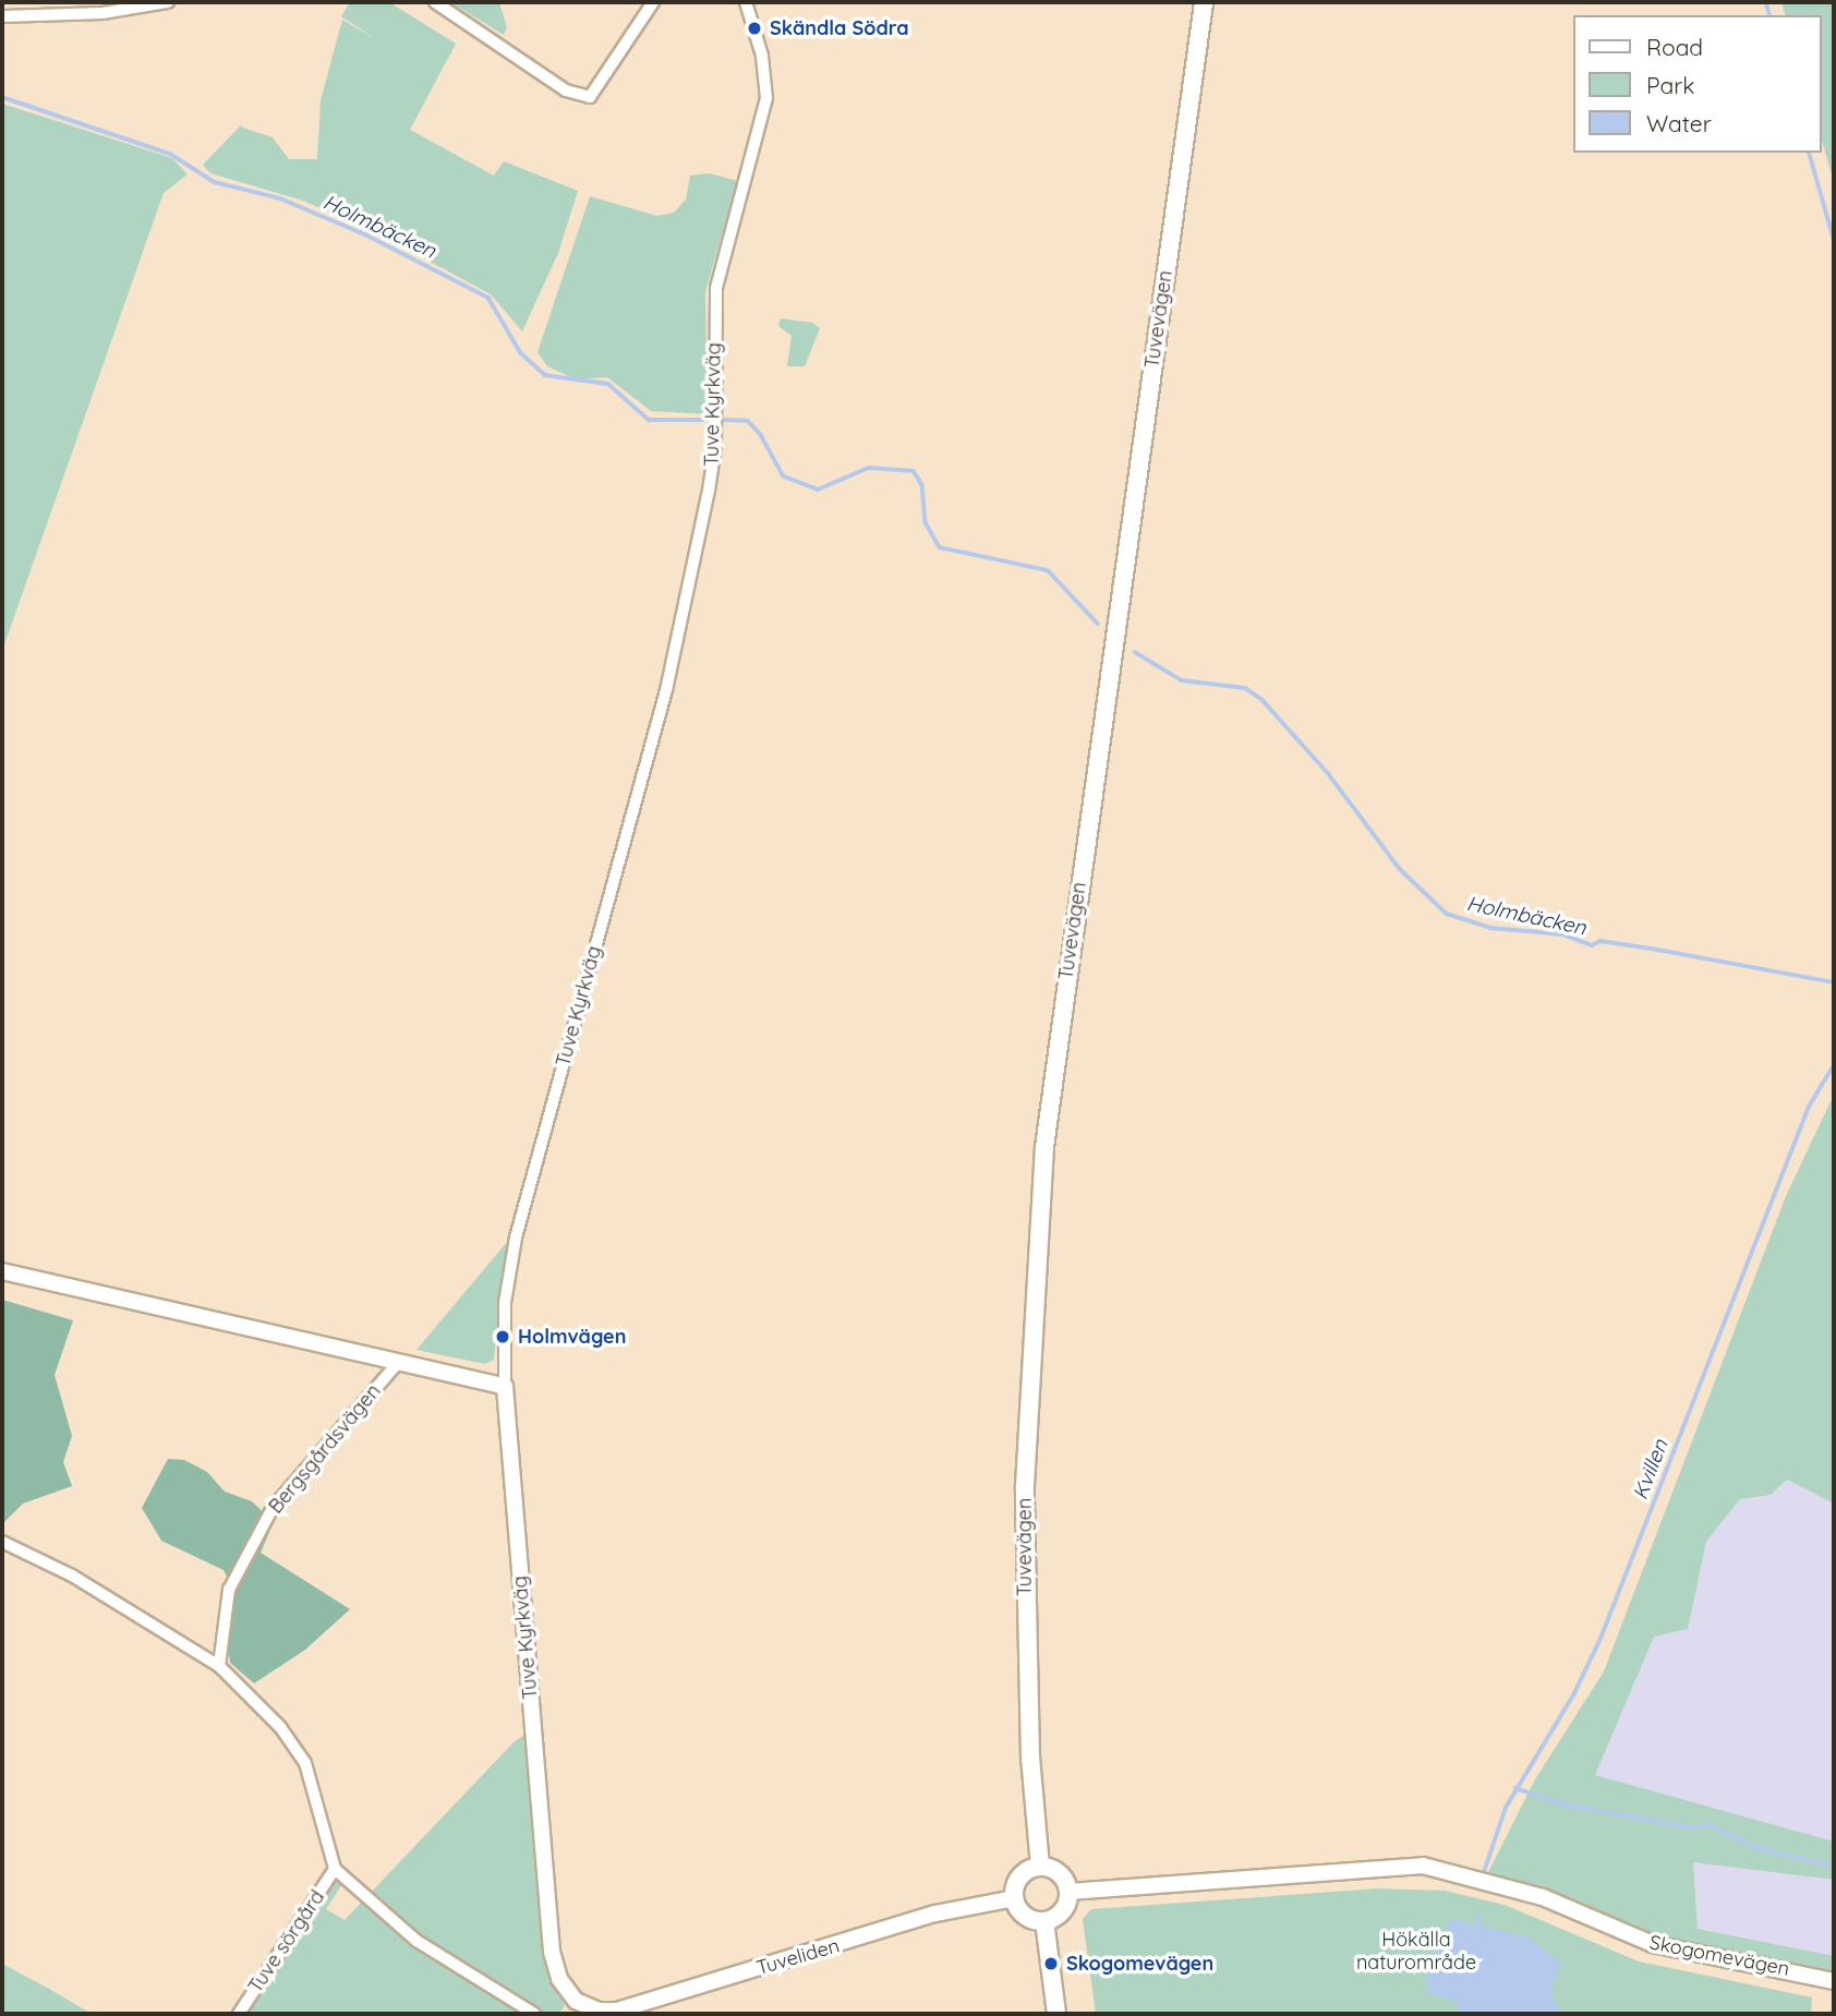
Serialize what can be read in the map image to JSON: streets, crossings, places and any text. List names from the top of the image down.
{
  "streets": {
    "main road": ["Tuvevägen"],
    "street": [
      "Tuve Kyrkväg",
      "Bergsgårdsvägen",
      "Tuve sörgård",
      "Skogomevägen",
      "Tuveliden"
    ]
  },
  "crossings": [
    ["Tuvevägen", "Skogomevägen"],
    ["Tuvevägen", "Tuveliden"],
    ["Tuve Kyrkväg", "Tuveliden"],
    ["Skogomevägen", "Tuveliden"]
  ],
  "water": ["Holmbäcken", "Kvillen"],
  "parks": ["Hökälla naturområde"],
  "places": ["Skändla Södra", "Holmvägen", "Skogomevägen"],
  "legend": ["Road", "Park", "Water"]
}
